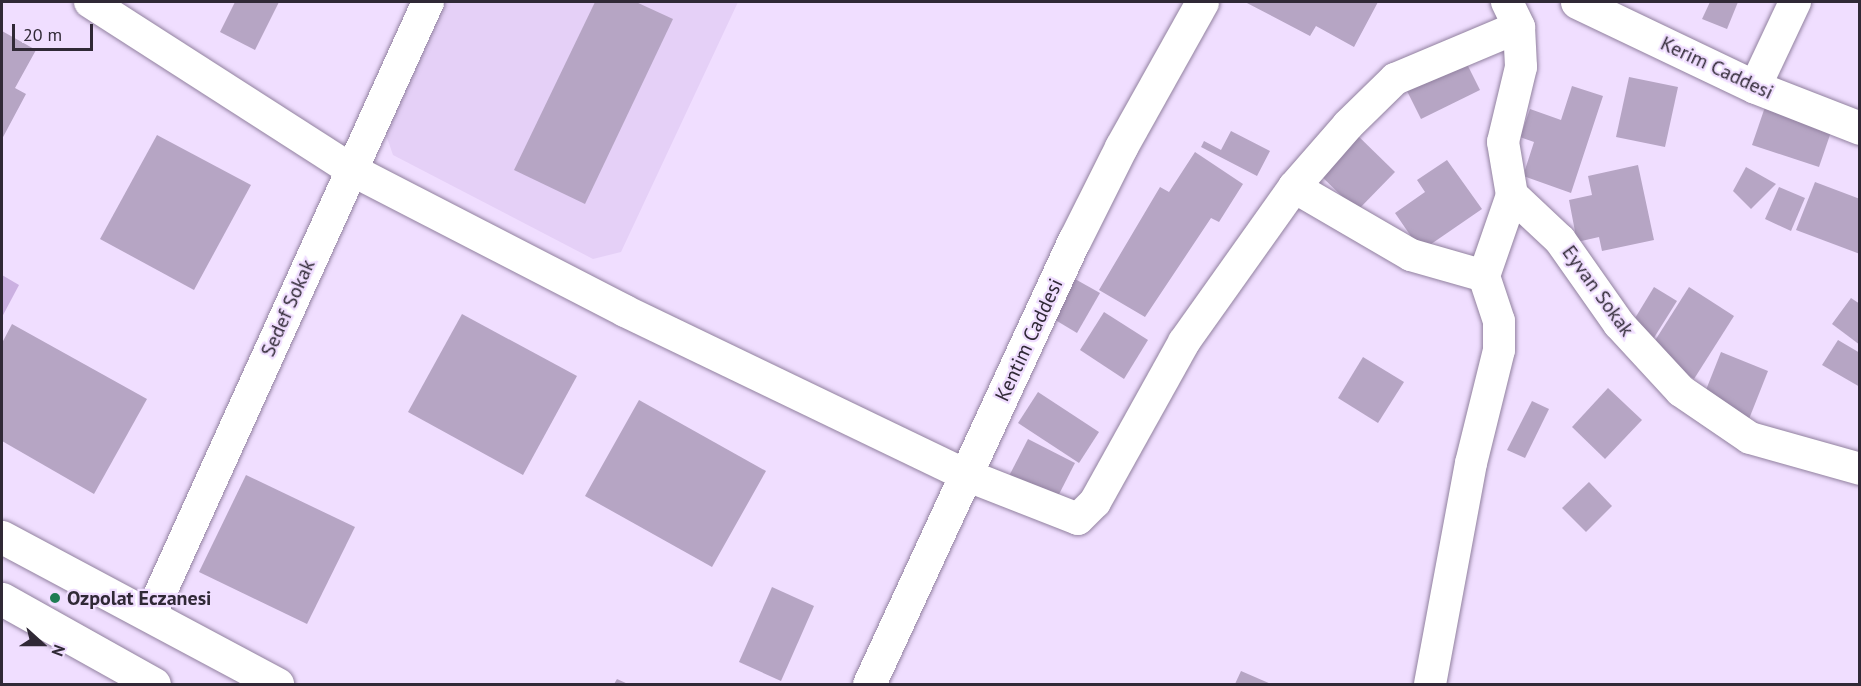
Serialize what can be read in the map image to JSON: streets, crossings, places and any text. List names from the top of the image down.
{
  "streets": {
    "street": [
      "Kerim Caddesi",
      "Eyvan Sokak",
      "Sedef Sokak",
      "Kentim Caddesi"
    ]
  },
  "places": ["Ozpolat Eczanesi"],
  "scale_bar": "20 m",
  "north": "right"
}
